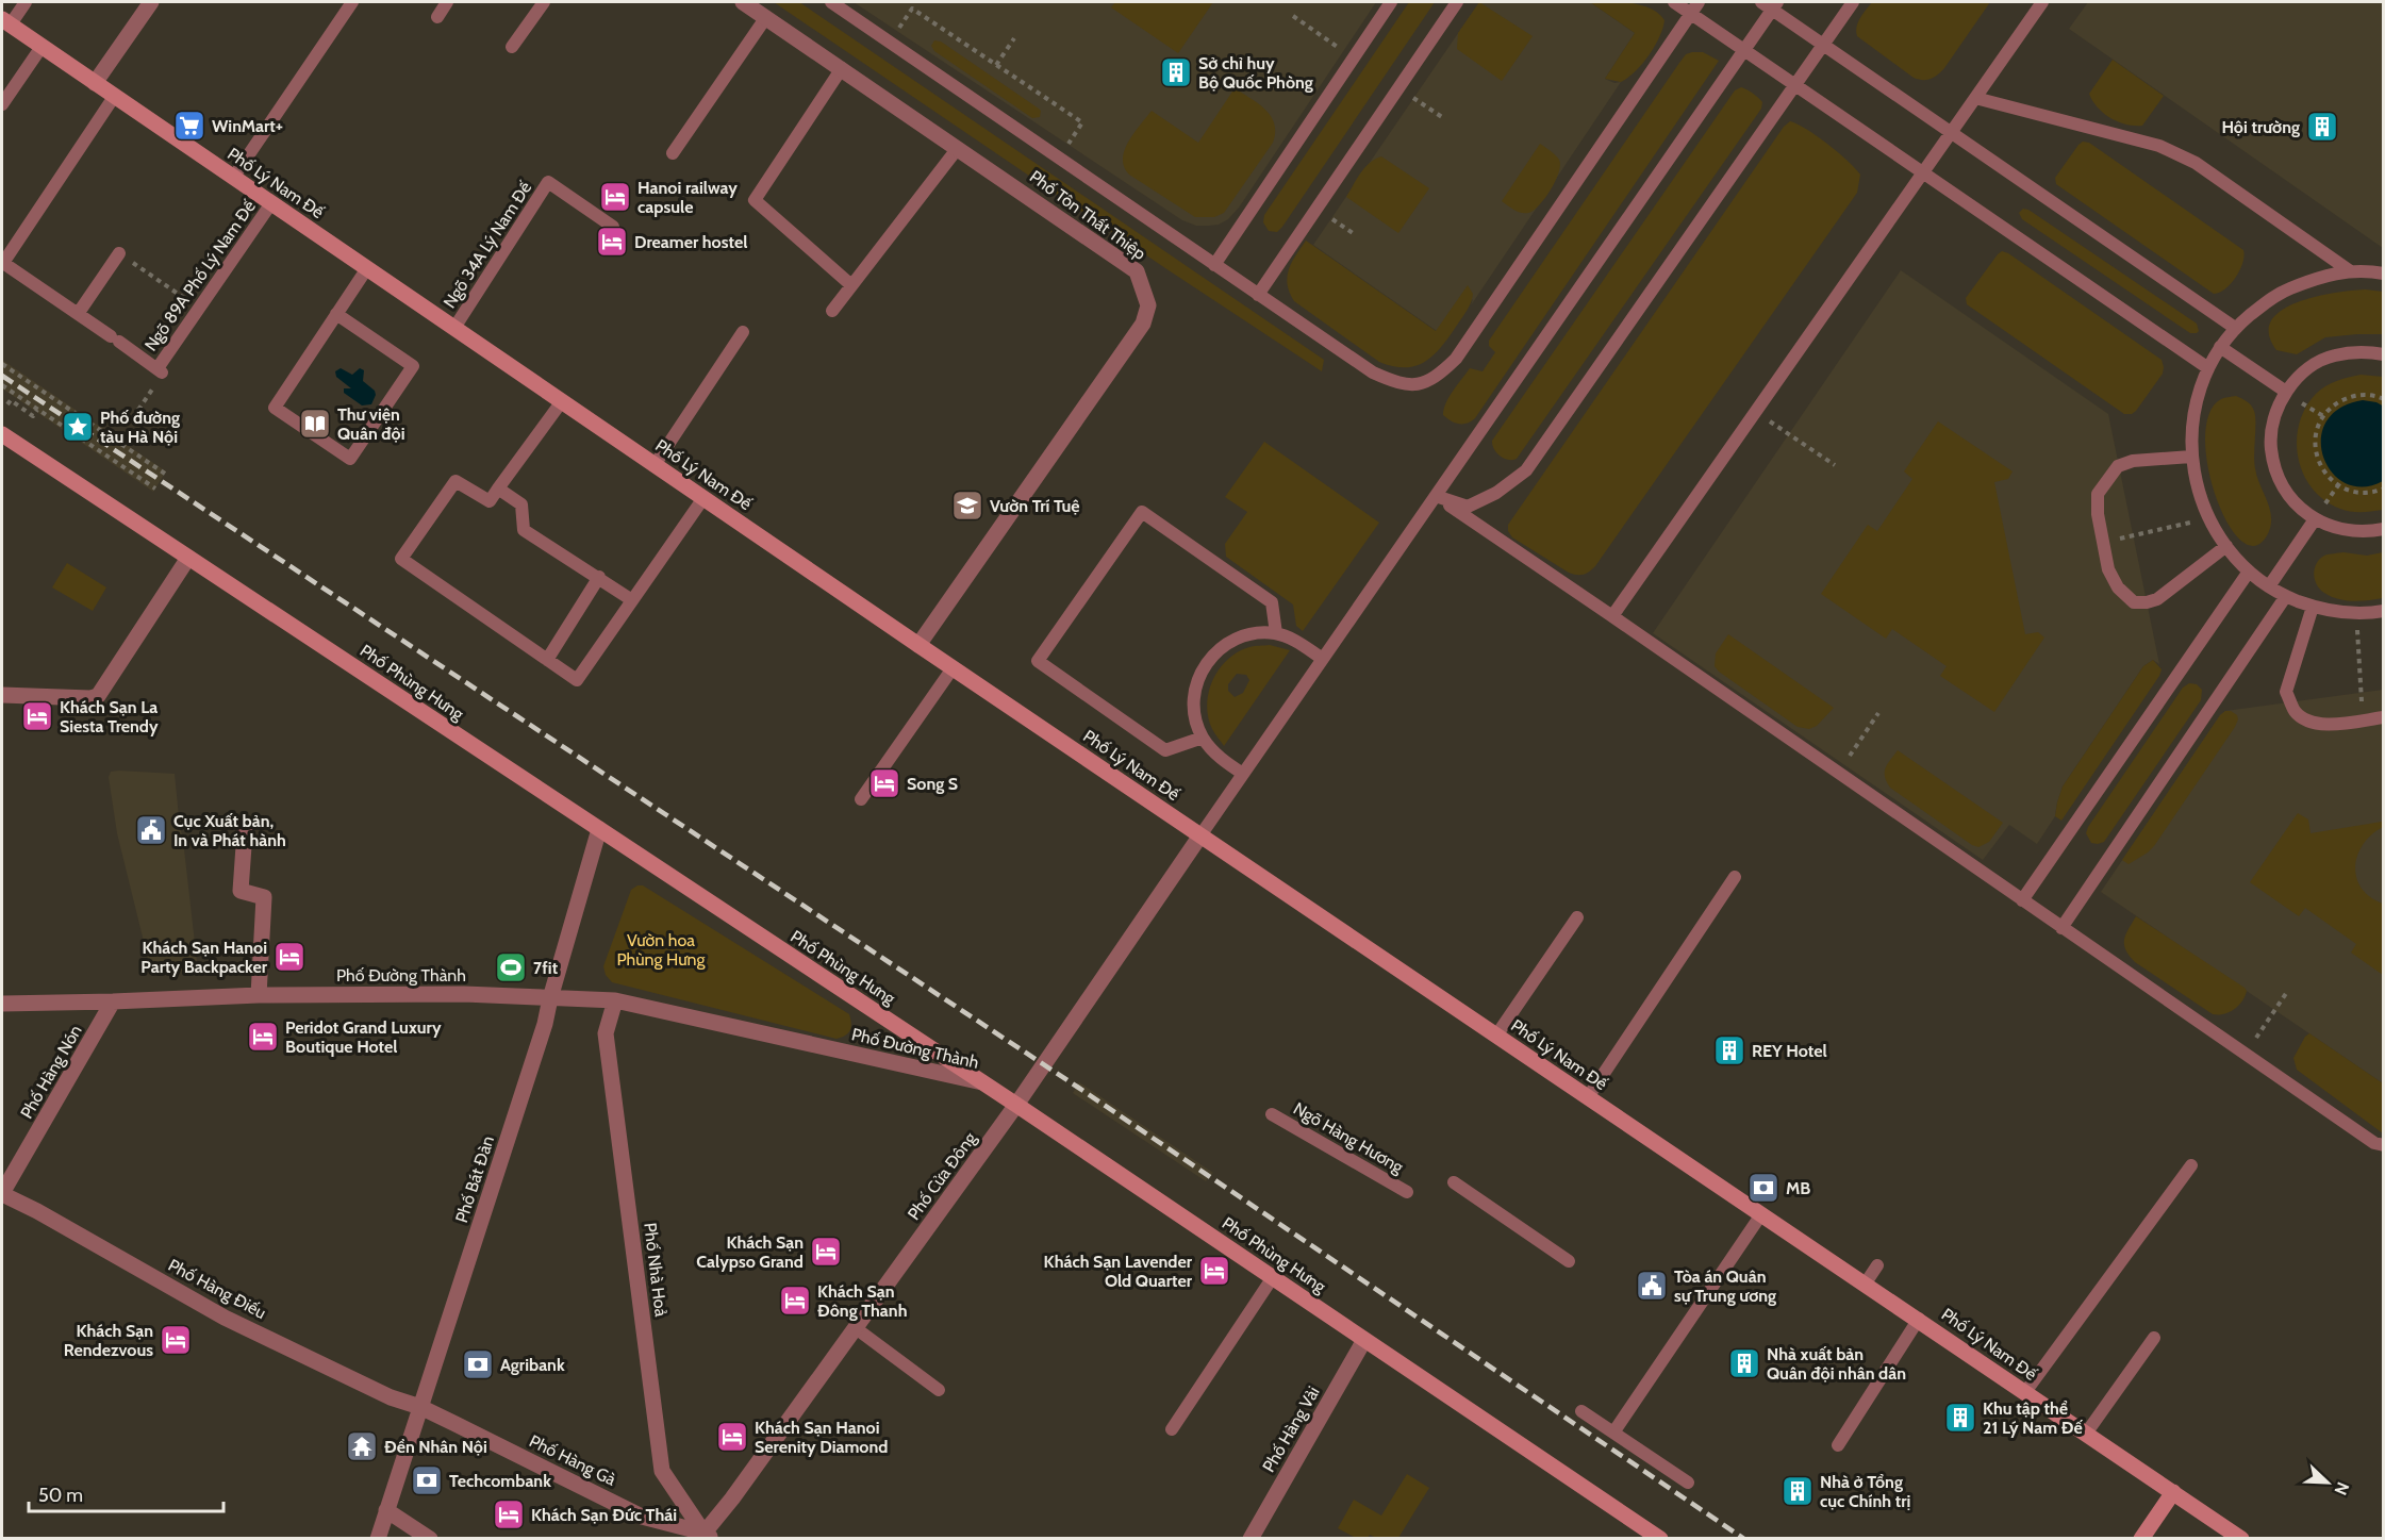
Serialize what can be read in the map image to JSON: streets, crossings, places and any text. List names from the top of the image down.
{
  "streets": {
    "street": [
      "Phố Lý Nam Đế",
      "Phố Tôn Thất Thiệp",
      "Phố Phùng Hưng",
      "Phố Đường Thành",
      "Phố Hàng Nón",
      "Phố Cửa Đông",
      "Phố Bát Đàn",
      "Phố Nhà Hoả",
      "Phố Hàng Điếu",
      "Phố Hàng Vải",
      "Phố Hàng Gà"
    ],
    "lane": ["Ngõ 34A Lý Nam Đế", "Ngõ 89A Phố Lý Nam Đế", "Ngõ Hàng Hương"]
  },
  "crossings": [
    ["Phố Lý Nam Đế", "Phố Tôn Thất Thiệp"],
    ["Phố Lý Nam Đế", "Ngõ 34A Lý Nam Đế"],
    ["Phố Lý Nam Đế", "Ngõ 89A Phố Lý Nam Đế"],
    ["Phố Lý Nam Đế", "Phố Cửa Đông"],
    ["Phố Phùng Hưng", "Phố Đường Thành"],
    ["Phố Phùng Hưng", "Phố Cửa Đông"],
    ["Phố Phùng Hưng", "Phố Bát Đàn"],
    ["Phố Phùng Hưng", "Phố Hàng Vải"],
    ["Phố Đường Thành", "Phố Hàng Nón"],
    ["Phố Đường Thành", "Phố Bát Đàn"],
    ["Phố Đường Thành", "Phố Nhà Hoả"],
    ["Phố Hàng Nón", "Phố Hàng Điếu"],
    ["Phố Cửa Đông", "Phố Nhà Hoả"],
    ["Phố Cửa Đông", "Phố Hàng Gà"],
    ["Phố Bát Đàn", "Phố Hàng Điếu"],
    ["Phố Bát Đàn", "Phố Hàng Gà"],
    ["Phố Nhà Hoả", "Phố Hàng Gà"],
    ["Phố Hàng Điếu", "Phố Hàng Gà"]
  ],
  "parks": ["Vườn hoa Phùng Hưng"],
  "places": {
    "building": [
      "Sở chỉ huy Bộ Quốc Phòng",
      "Hội trường",
      "REY Hotel",
      "Nhà xuất bản Quân đội nhân dân",
      "Khu tập thể 21 Lý Nam Đế",
      "Nhà ở Tổng cục Chính trị"
    ],
    "supermarket": ["WinMart+"],
    "hotel": [
      "Hanoi railway capsule",
      "Dreamer hostel",
      "Khách Sạn La Siesta Trendy",
      "Song S",
      "Khách Sạn Hanoi Party Backpacker",
      "Peridot Grand Luxury Boutique Hotel",
      "Khách Sạn Calypso Grand",
      "Khách Sạn Lavender Old Quarter",
      "Khách Sạn Đông Thanh",
      "Khách Sạn Rendezvous",
      "Khách Sạn Hanoi Serenity Diamond",
      "Khách Sạn Đức Thái"
    ],
    "library": ["Thư viện Quân đội"],
    "place": ["Phố đường tàu Hà Nội"],
    "school or university": ["Vườn Trí Tuệ"],
    "public building": ["Cục Xuất bản, In và Phát hành", "Tòa án Quân sự Trung ương"],
    "sports": ["7fit"],
    "bank": ["MB", "Agribank", "Techcombank"],
    "temple": ["Đền Nhân Nội"]
  },
  "scale_bar": "50 m",
  "north": "bottom right"
}
